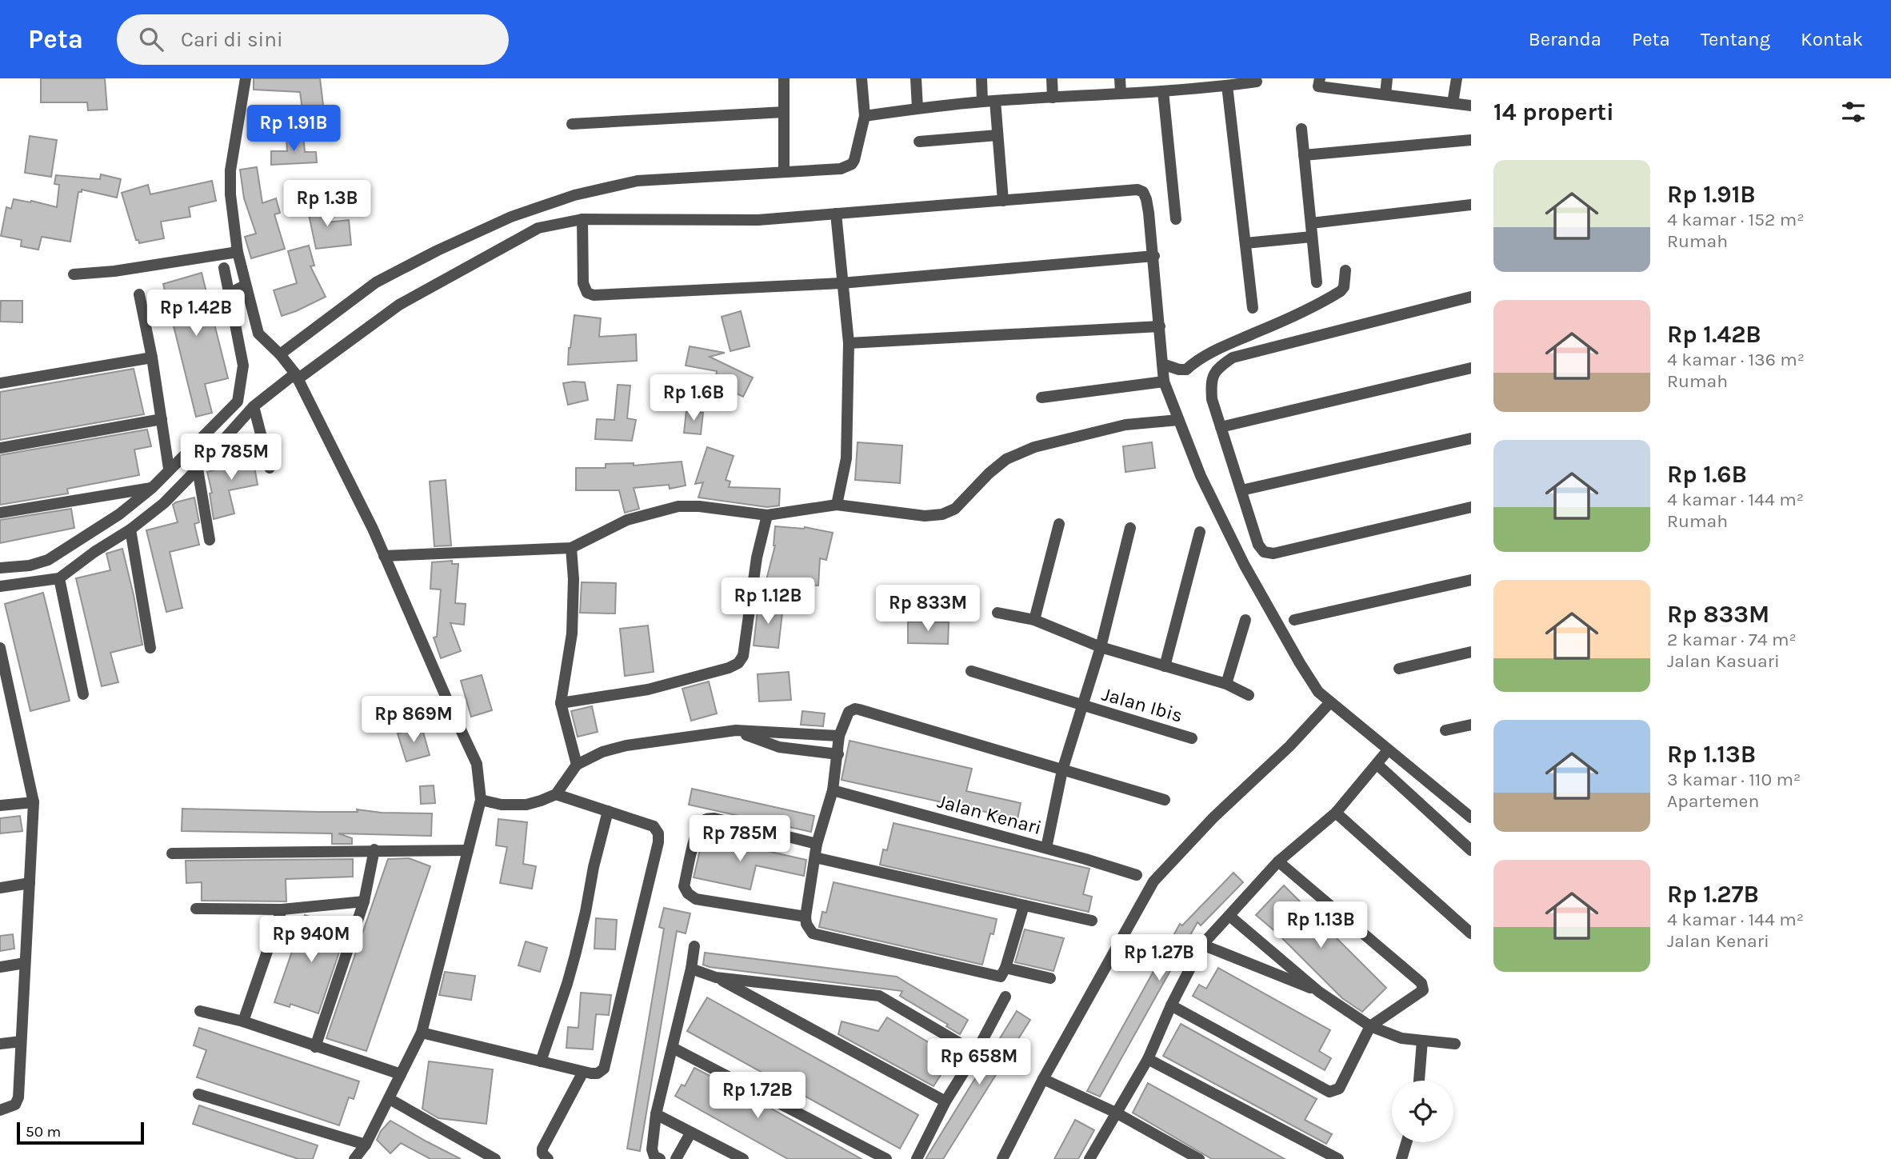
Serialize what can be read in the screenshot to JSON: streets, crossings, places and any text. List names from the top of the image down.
{
  "streets": {
    "street": ["Jalan Ibis", "Jalan Kenari"]
  },
  "scale_bar": "50 m",
  "page": {
    "header": "Peta",
    "search": "Cari di sini",
    "nav": [
      "Beranda",
      "Peta",
      "Tentang",
      "Kontak"
    ],
    "heading": "14 properti",
    "price": [
      "Rp 1.91B",
      "Rp 1.3B",
      "Rp 1.42B",
      "Rp 1.6B",
      "Rp 785M",
      "Rp 1.12B",
      "Rp 833M",
      "Rp 869M",
      "Rp 785M",
      "Rp 1.13B",
      "Rp 940M",
      "Rp 1.27B",
      "Rp 658M",
      "Rp 1.72B"
    ],
    "list": [
      {
        "name": "Rp 1.91B",
        "note": "4 kamar · 152 m² · Rumah"
      },
      {
        "name": "Rp 1.42B",
        "note": "4 kamar · 136 m² · Rumah"
      },
      {
        "name": "Rp 1.6B",
        "note": "4 kamar · 144 m² · Rumah"
      },
      {
        "name": "Rp 833M",
        "note": "2 kamar · 74 m² · Jalan Kasuari"
      },
      {
        "name": "Rp 1.13B",
        "note": "3 kamar · 110 m² · Apartemen"
      },
      {
        "name": "Rp 1.27B",
        "note": "4 kamar · 144 m² · Jalan Kenari"
      }
    ],
    "scale": "50 m"
  }
}
